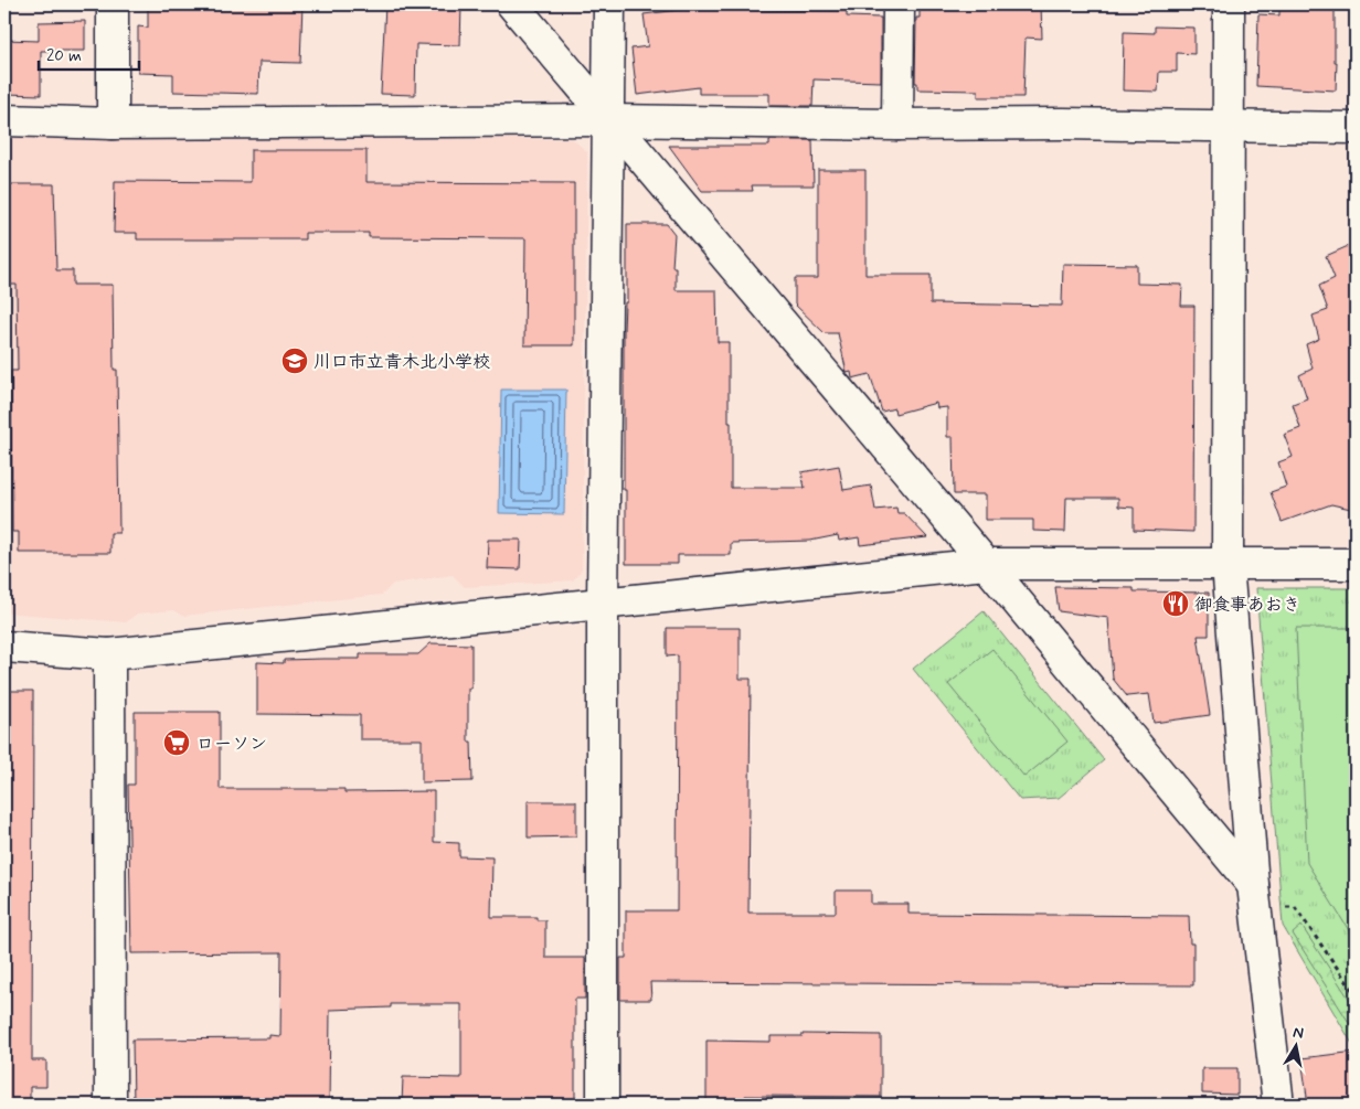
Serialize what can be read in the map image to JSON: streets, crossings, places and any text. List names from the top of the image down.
{
  "places": {
    "school or university": ["川口市立青木北小学校"],
    "restaurant": ["御食事あおき"],
    "supermarket": ["ローソン"]
  },
  "scale_bar": "20 m",
  "north": "top"
}
